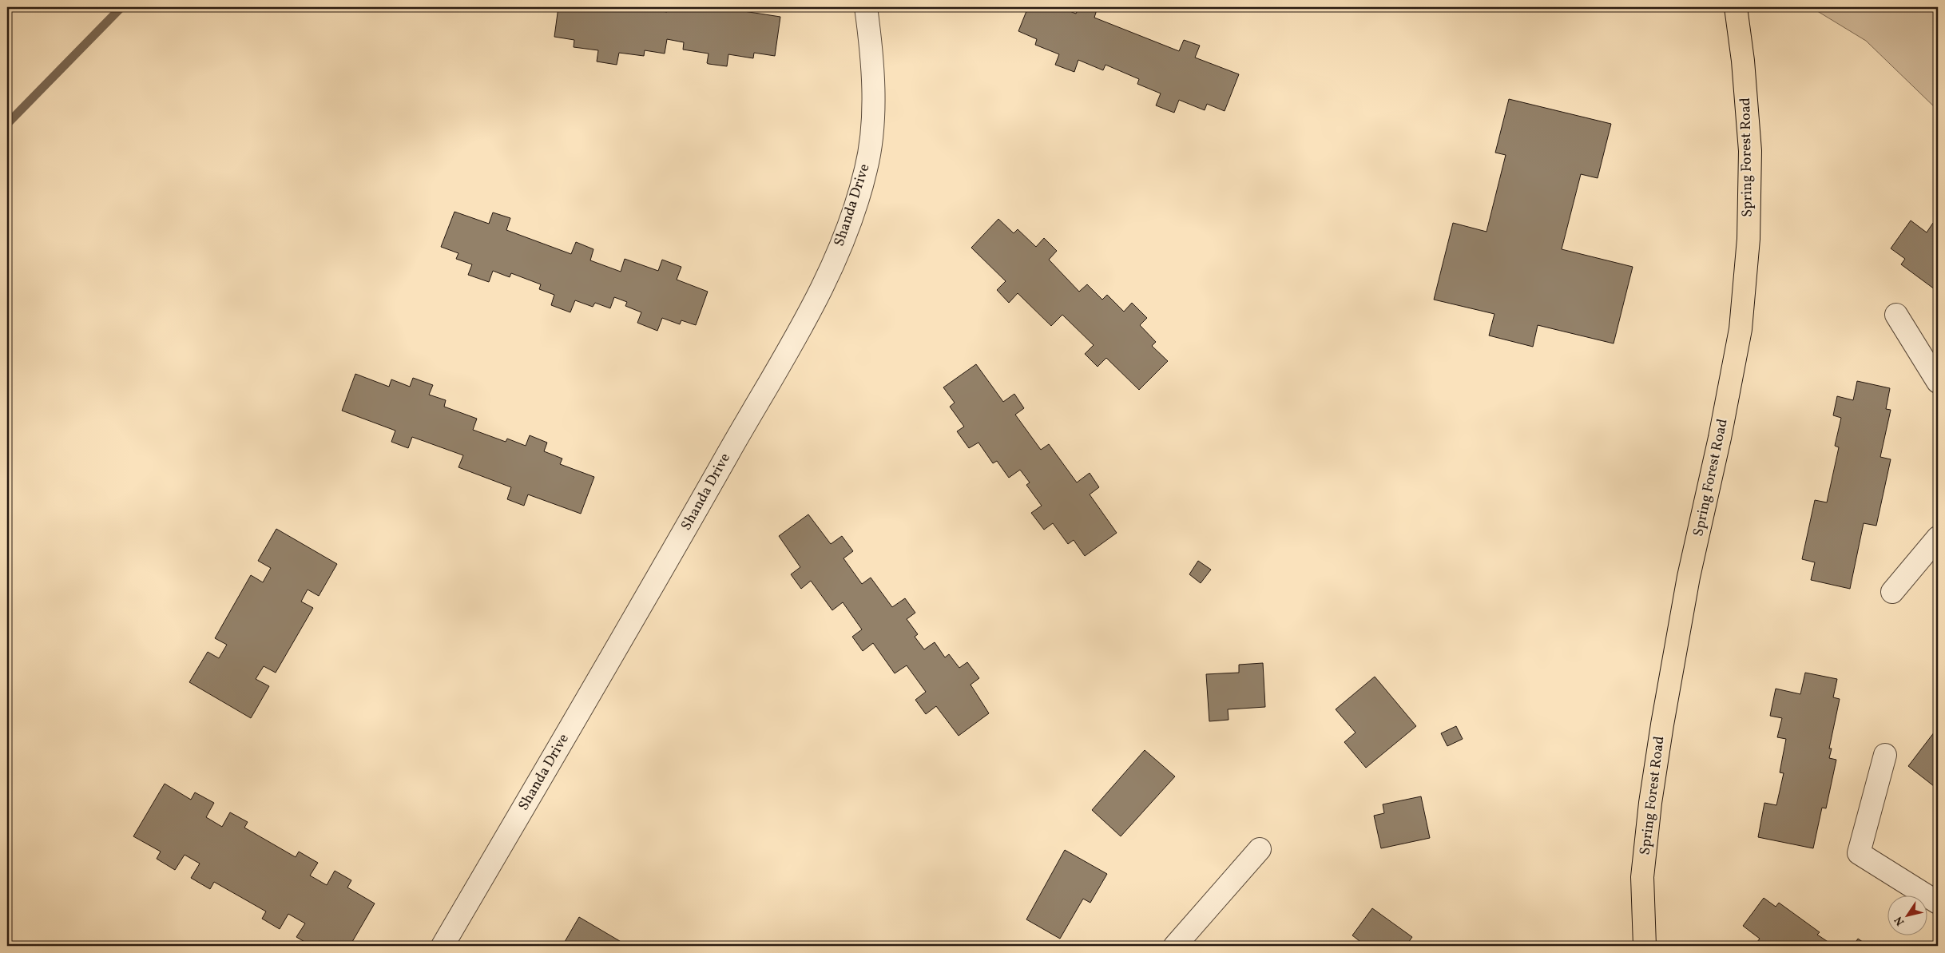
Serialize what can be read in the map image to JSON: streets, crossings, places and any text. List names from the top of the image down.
{
  "streets": {
    "main road": ["Spring Forest Road"],
    "street": ["Shanda Drive"]
  },
  "north": "bottom left"
}
